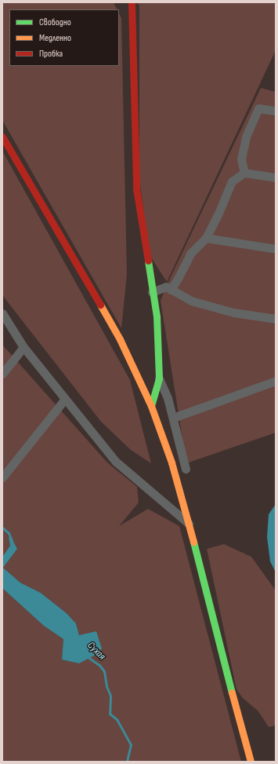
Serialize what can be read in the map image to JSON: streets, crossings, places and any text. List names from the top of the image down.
{
  "water": ["Сухая"],
  "legend": ["Свободно", "Медленно", "Пробка"]
}
